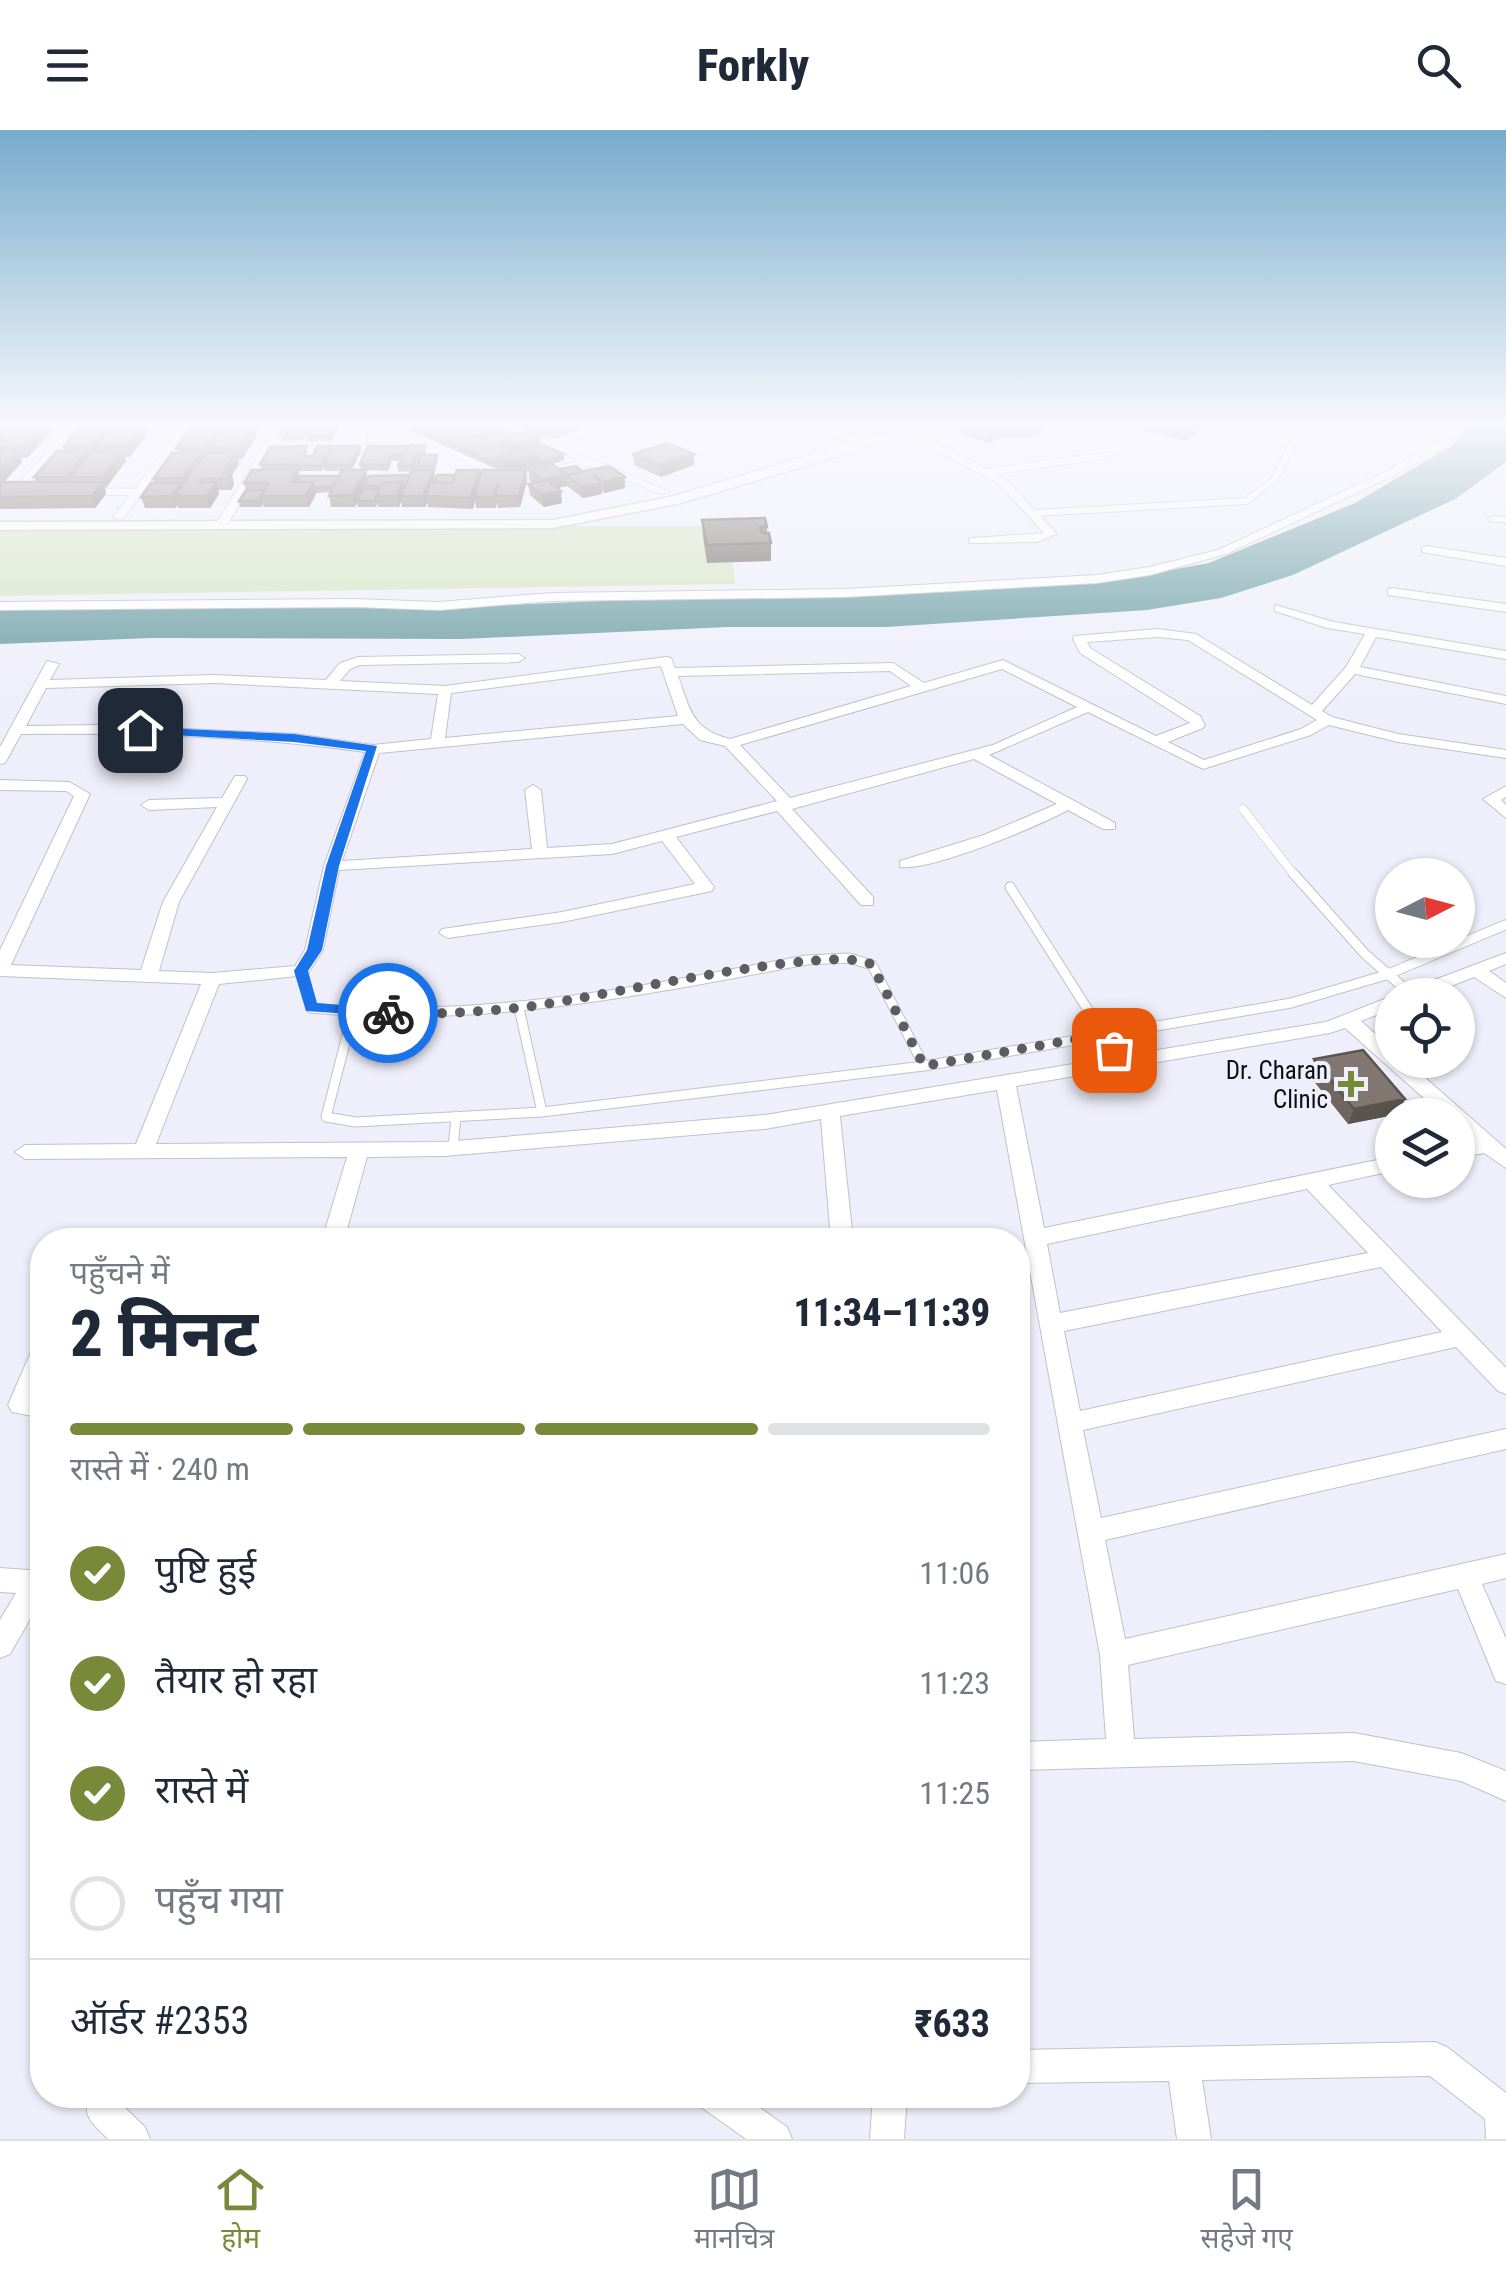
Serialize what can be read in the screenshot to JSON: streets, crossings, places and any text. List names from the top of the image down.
{
  "places": {
    "health": ["Dr. Charan Clinic"]
  },
  "north": "right",
  "page": {
    "header": "Forkly",
    "heading": ["2 मिनट", "पहुँचने में", "11:34–11:39"],
    "panel": ["ऑर्डर #2353", "₹633"],
    "bar": "रास्ते में · 240 m",
    "list": [
      ["पुष्टि हुई", "11:06"],
      ["तैयार हो रहा", "11:23"],
      ["रास्ते में", "11:25"],
      "पहुँच गया"
    ],
    "tabs": ["होम", "मानचित्र", "सहेजे गए"]
  }
}
